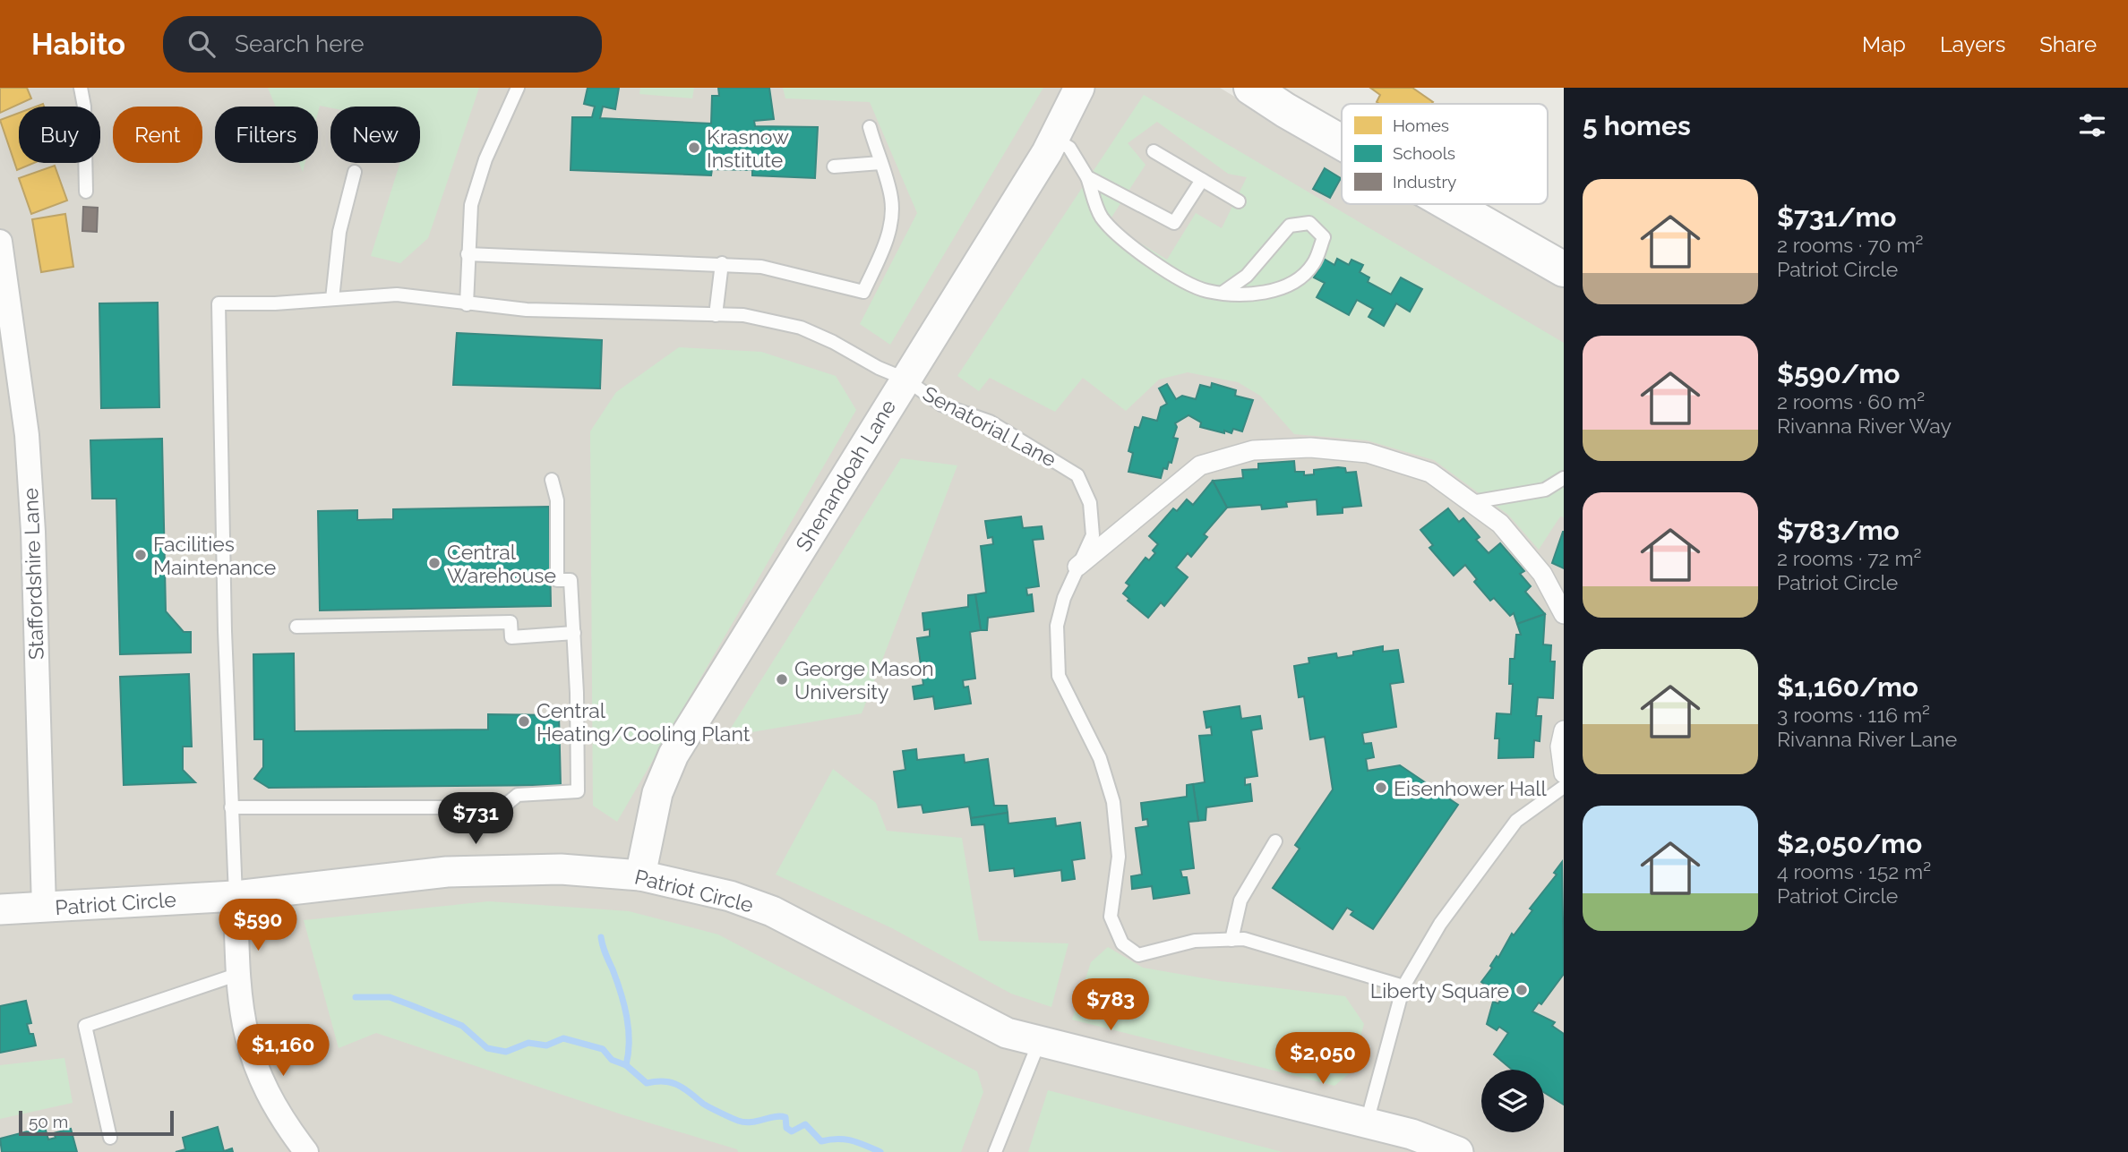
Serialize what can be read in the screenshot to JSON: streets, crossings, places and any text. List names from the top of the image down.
{
  "streets": {
    "street": ["Shenandoah Lane", "Staffordshire Lane", "Patriot Circle"],
    "lane": ["Senatorial Lane"]
  },
  "crossings": [
    ["Senatorial Lane", "Shenandoah Lane"],
    ["Shenandoah Lane", "Patriot Circle"],
    ["Staffordshire Lane", "Patriot Circle"]
  ],
  "places": [
    "Krasnow Institute",
    "Facilities Maintenance",
    "Central Warehouse",
    "George Mason University",
    "Central Heating/Cooling Plant",
    "Eisenhower Hall",
    "Liberty Square"
  ],
  "legend": ["Homes", "Schools", "Industry"],
  "scale_bar": "50 m",
  "page": {
    "header": "Habito",
    "search": "Search here",
    "nav": ["Map", "Layers", "Share"],
    "heading": "5 homes",
    "chip": [
      "Buy",
      "Rent",
      "Filters",
      "New"
    ],
    "list": [
      {
        "name": "$731/mo",
        "note": "2 rooms · 70 m² · Patriot Circle"
      },
      {
        "name": "$590/mo",
        "note": "2 rooms · 60 m² · Rivanna River Way"
      },
      {
        "name": "$783/mo",
        "note": "2 rooms · 72 m² · Patriot Circle"
      },
      {
        "name": "$1,160/mo",
        "note": "3 rooms · 116 m² · Rivanna River Lane"
      },
      {
        "name": "$2,050/mo",
        "note": "4 rooms · 152 m² · Patriot Circle"
      }
    ],
    "price": [
      "$731",
      "$590",
      "$783",
      "$1,160",
      "$2,050"
    ],
    "scale": "50 m"
  }
}
